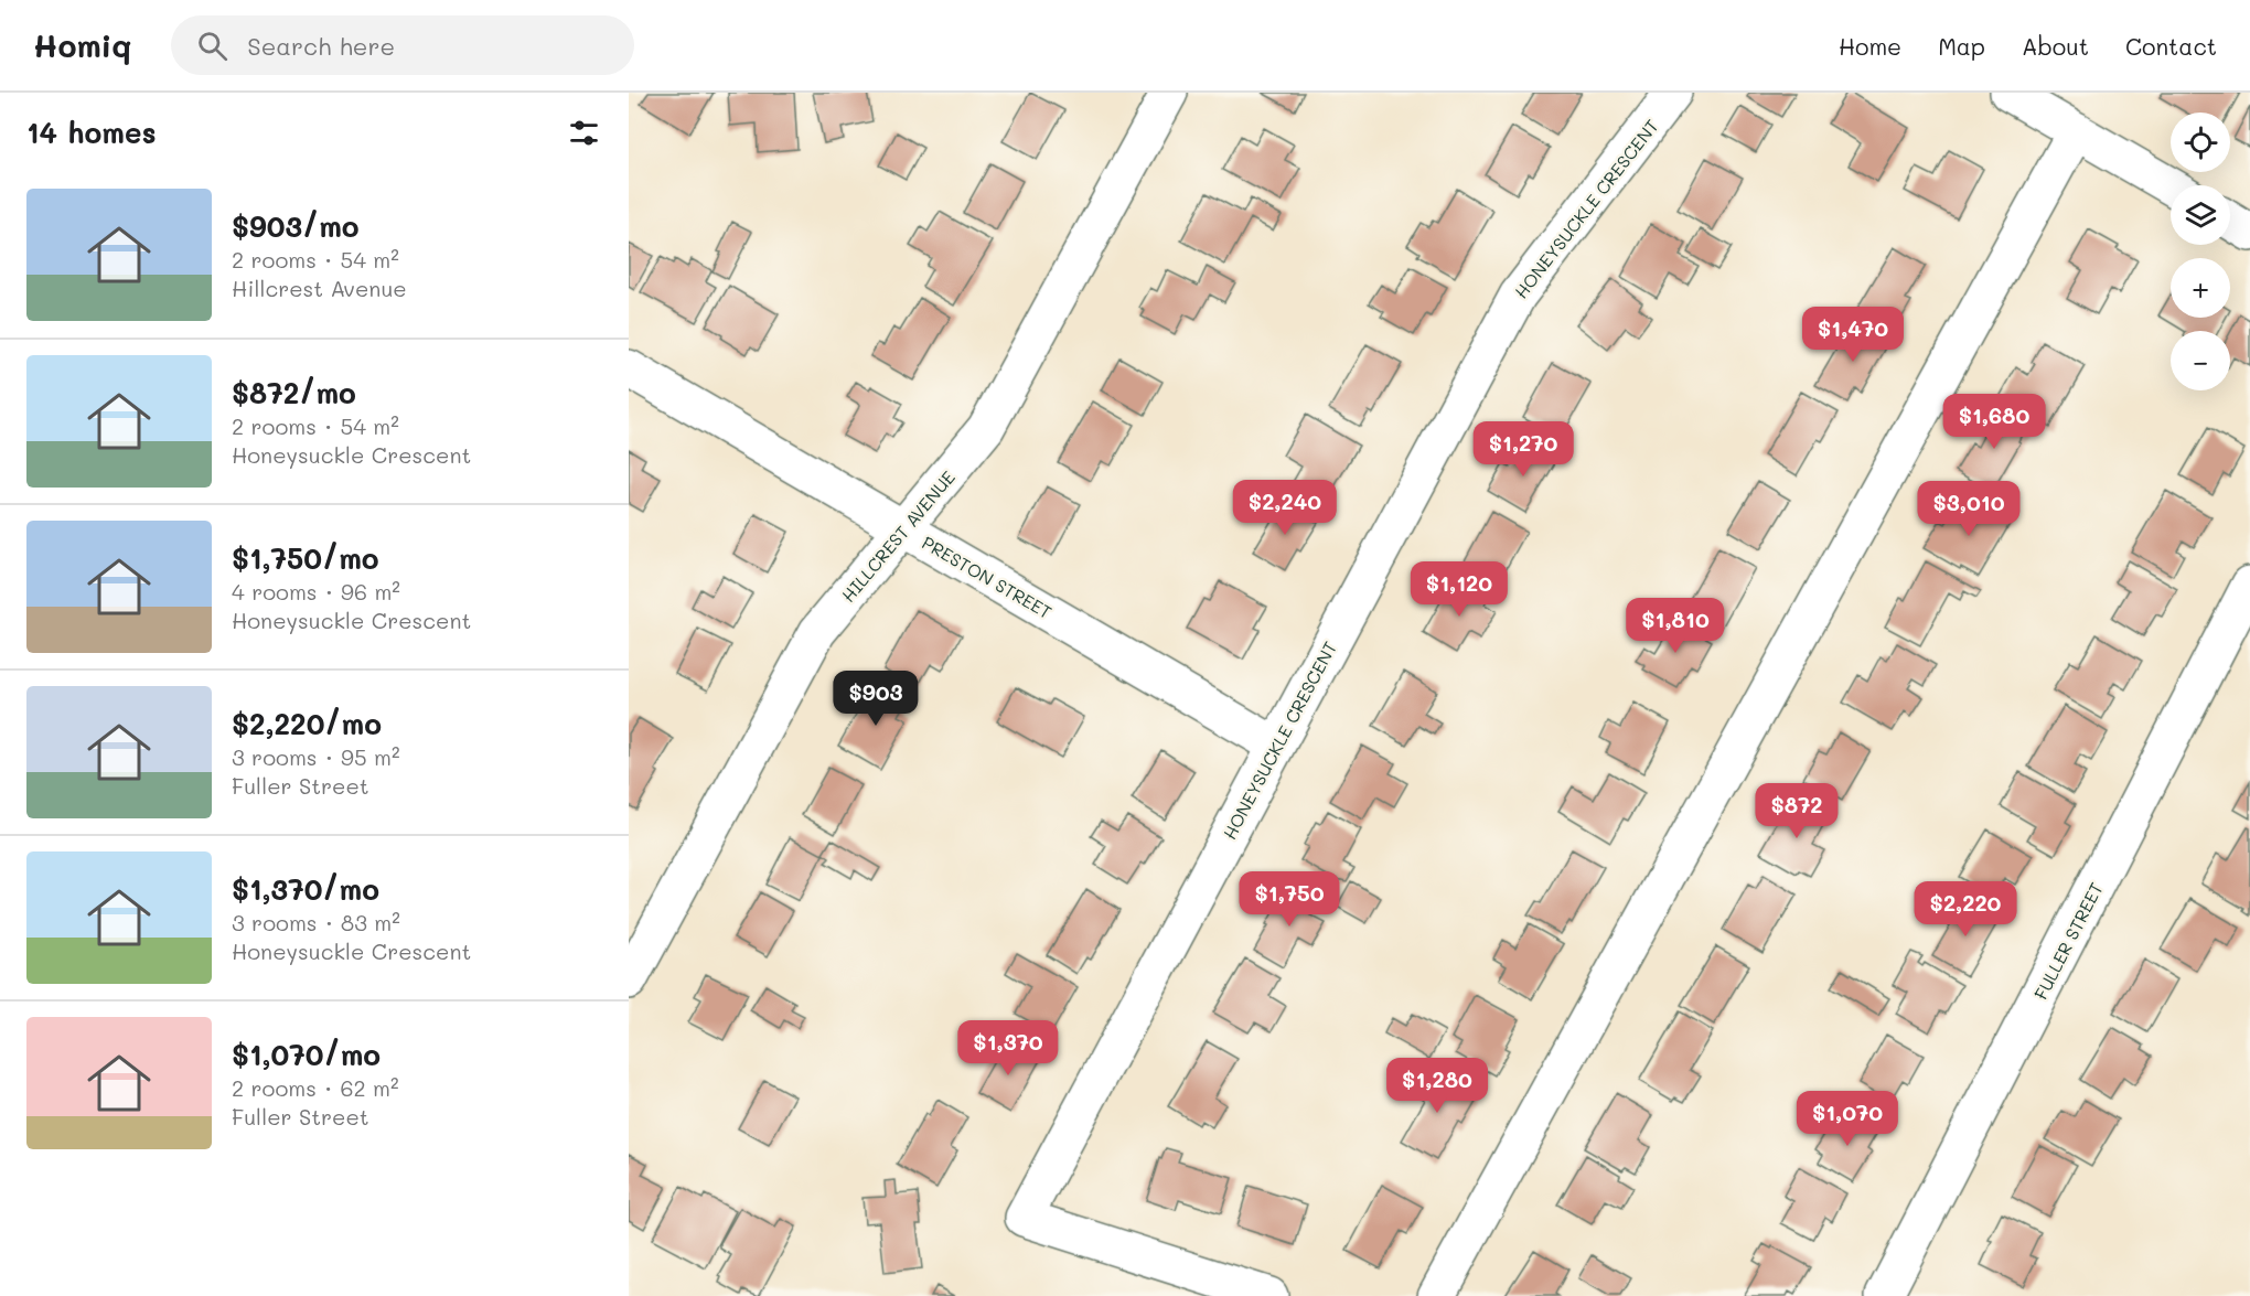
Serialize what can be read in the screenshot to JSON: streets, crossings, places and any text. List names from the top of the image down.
{
  "streets": {
    "street": [
      "HONEYSUCKLE CRESCENT",
      "HILLCREST AVENUE",
      "PRESTON STREET",
      "FULLER STREET"
    ]
  },
  "crossings": [
    ["HONEYSUCKLE CRESCENT", "PRESTON STREET"],
    ["HILLCREST AVENUE", "PRESTON STREET"]
  ],
  "page": {
    "header": "Homiq",
    "search": "Search here",
    "nav": [
      "Home",
      "Map",
      "About",
      "Contact"
    ],
    "heading": "14 homes",
    "map_buttons": ["+", "−"],
    "list": [
      {
        "name": "$903/mo",
        "note": "2 rooms · 54 m² · Hillcrest Avenue"
      },
      {
        "name": "$872/mo",
        "note": "2 rooms · 54 m² · Honeysuckle Crescent"
      },
      {
        "name": "$1,750/mo",
        "note": "4 rooms · 96 m² · Honeysuckle Crescent"
      },
      {
        "name": "$2,220/mo",
        "note": "3 rooms · 95 m² · Fuller Street"
      },
      {
        "name": "$1,370/mo",
        "note": "3 rooms · 83 m² · Honeysuckle Crescent"
      },
      {
        "name": "$1,070/mo",
        "note": "2 rooms · 62 m² · Fuller Street"
      }
    ],
    "price": [
      "$1,470",
      "$1,680",
      "$1,270",
      "$2,240",
      "$3,010",
      "$1,120",
      "$1,810",
      "$903",
      "$872",
      "$1,750",
      "$2,220",
      "$1,370",
      "$1,280",
      "$1,070"
    ]
  }
}
